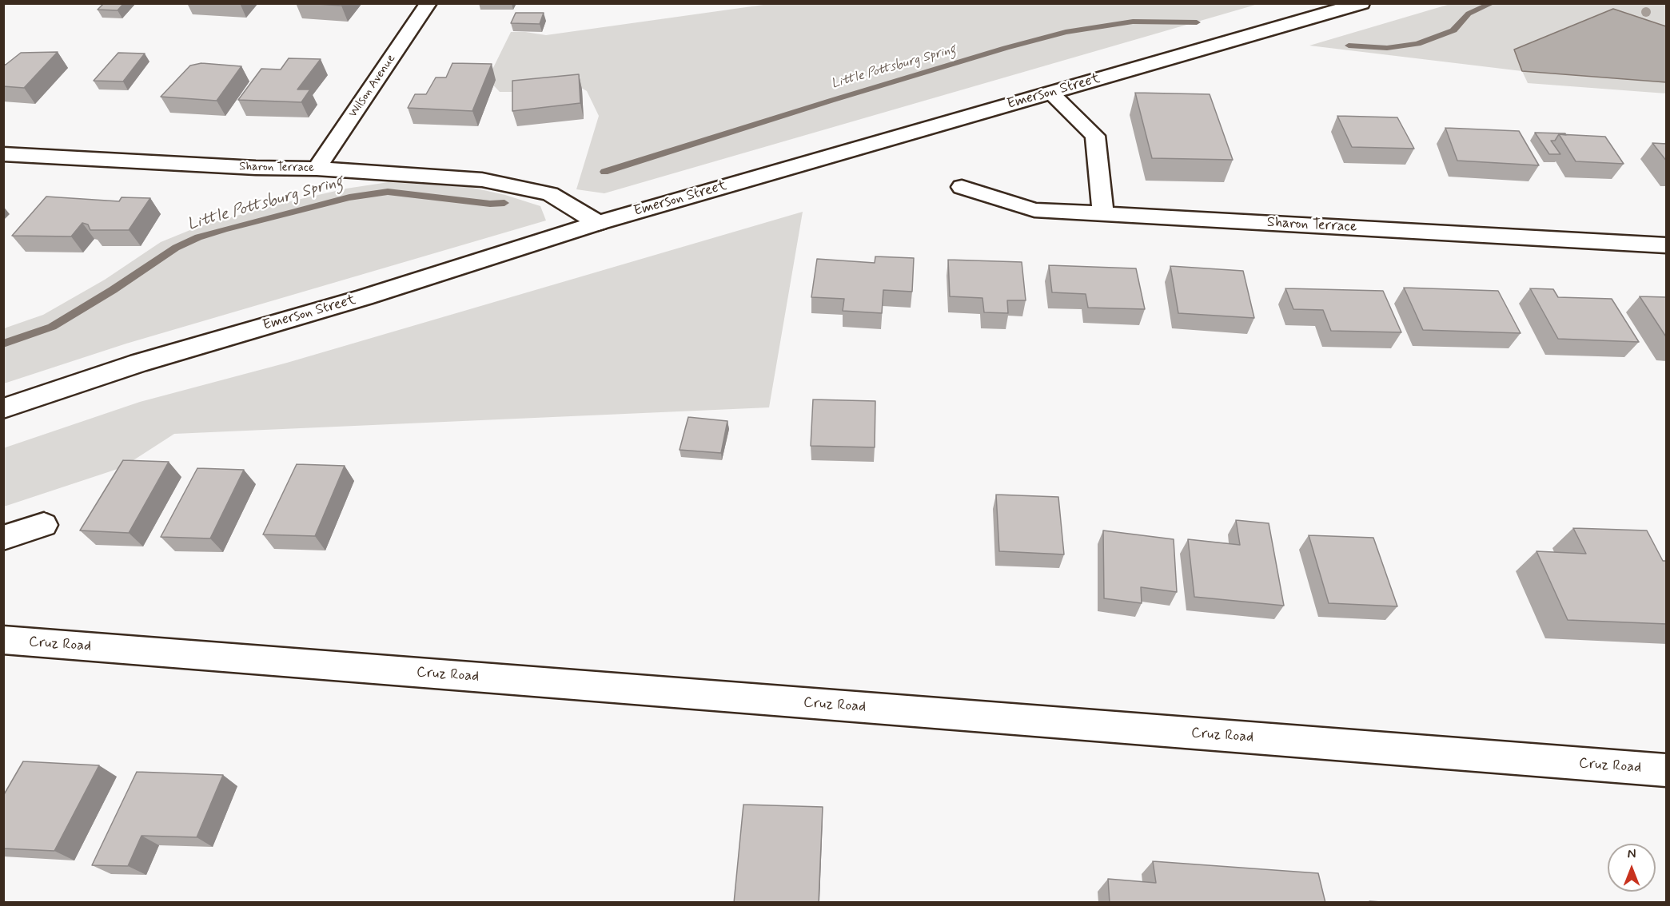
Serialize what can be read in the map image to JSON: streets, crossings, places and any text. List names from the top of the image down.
{
  "streets": {
    "street": [
      "Wilson Avenue",
      "Emerson Street",
      "Sharon Terrace",
      "Cruz Road"
    ]
  },
  "crossings": [
    ["Wilson Avenue", "Sharon Terrace"],
    ["Emerson Street", "Sharon Terrace"]
  ],
  "water": ["Little Pottsburg Spring"],
  "north": "top"
}
